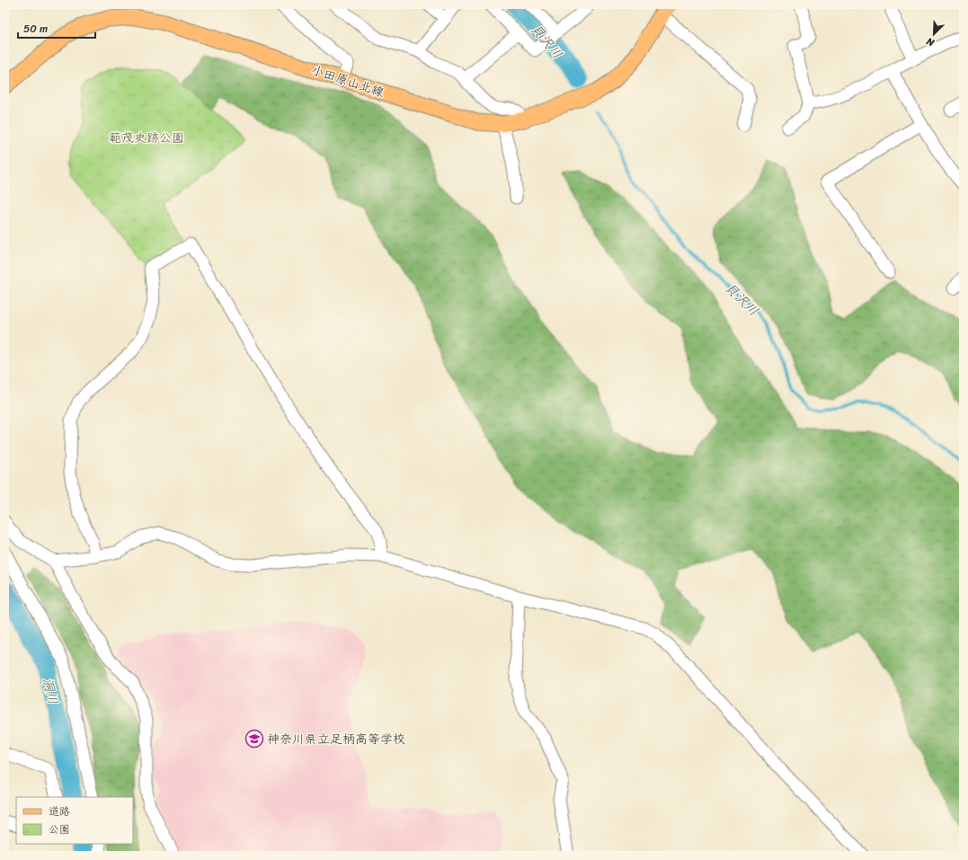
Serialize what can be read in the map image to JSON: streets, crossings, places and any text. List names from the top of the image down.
{
  "streets": {
    "main road": ["小田原山北線"]
  },
  "water": ["貝沢川", "洞川"],
  "parks": ["範茂史跡公園"],
  "places": {
    "school or university": ["神奈川県立足柄高等学校"]
  },
  "legend": ["道路", "公園"],
  "scale_bar": "50 m",
  "north": "bottom left"
}
